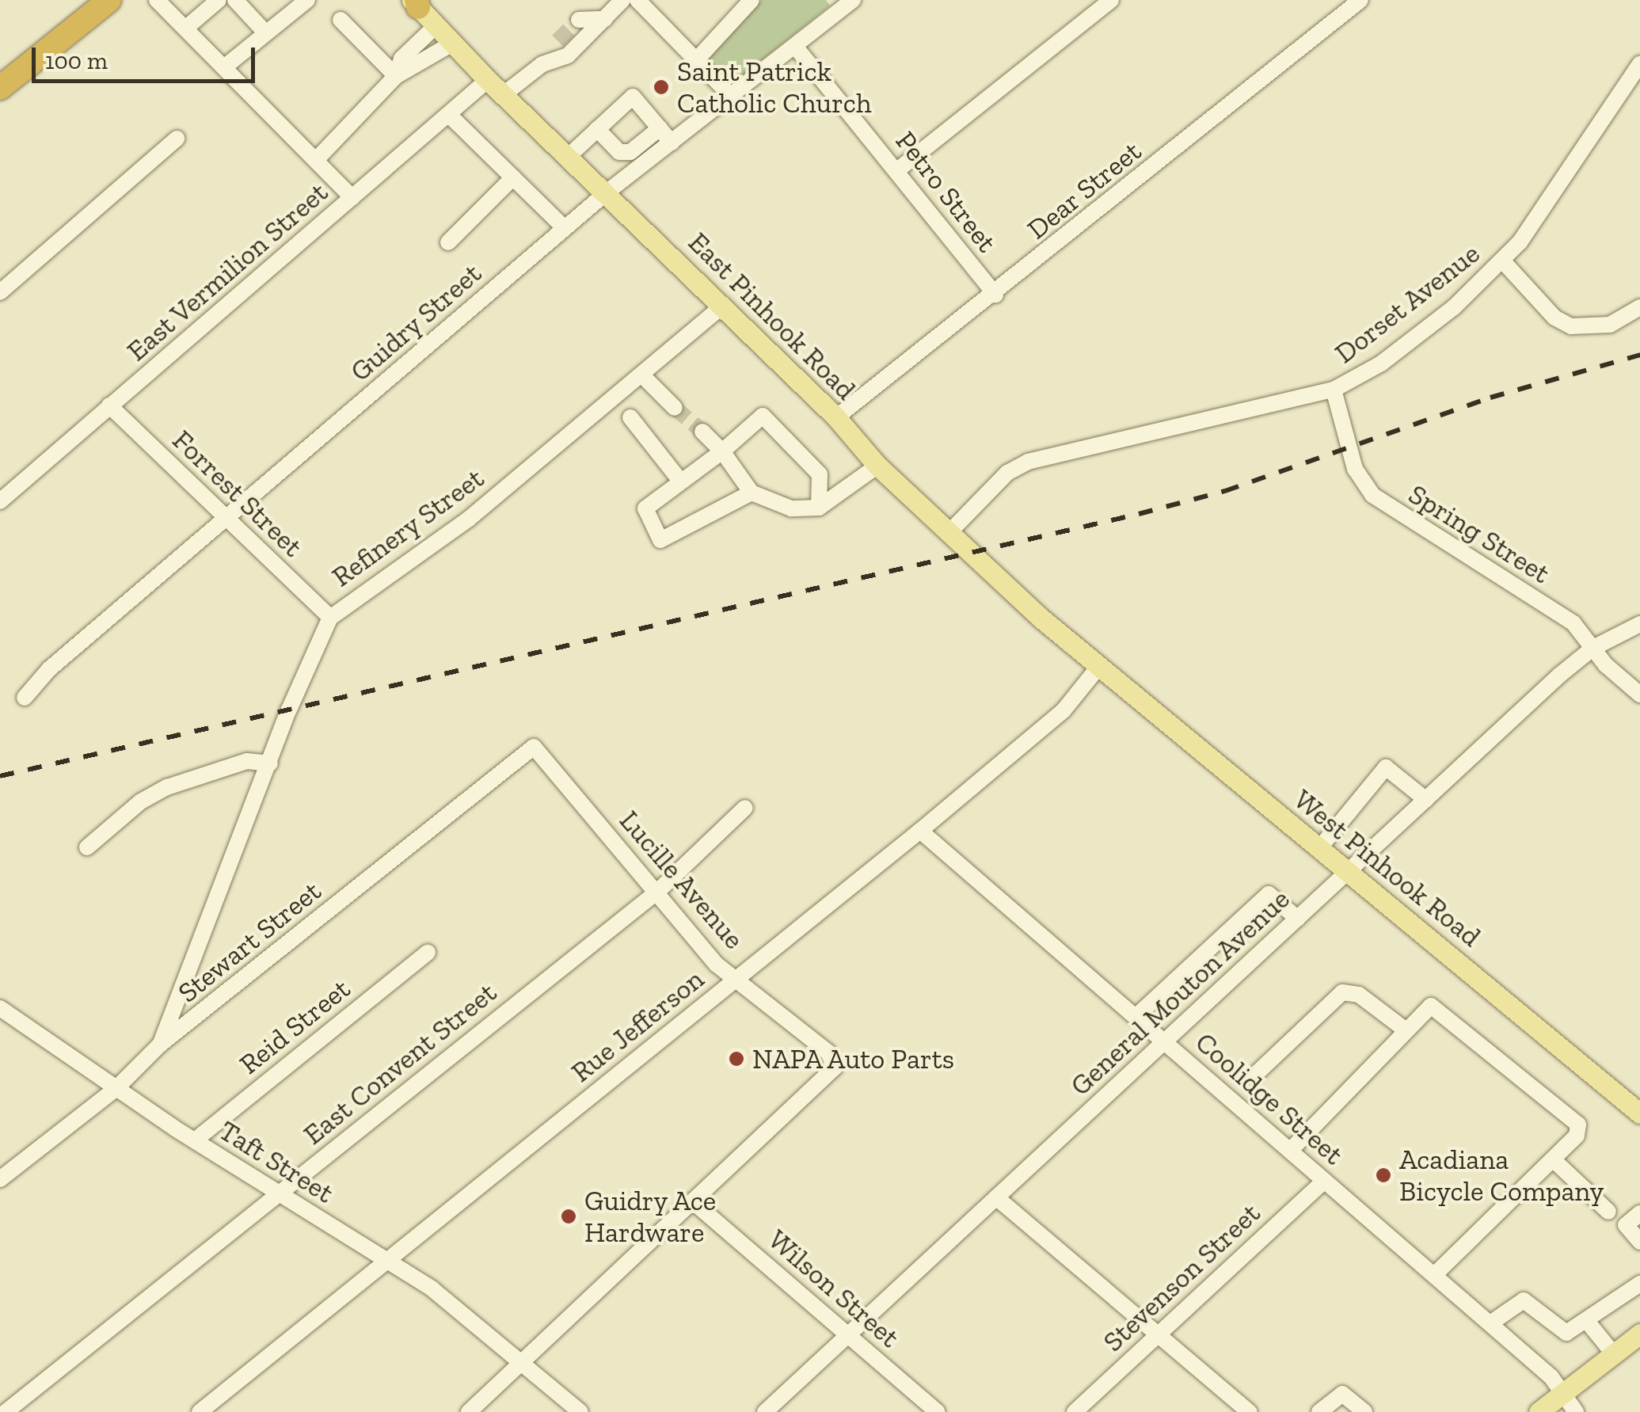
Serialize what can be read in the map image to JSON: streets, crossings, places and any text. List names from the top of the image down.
{
  "streets": {
    "main road": ["East Pinhook Road", "West Pinhook Road"],
    "street": [
      "Dear Street",
      "Petro Street",
      "East Vermilion Street",
      "Dorset Avenue",
      "Guidry Street",
      "Forrest Street",
      "Refinery Street",
      "Spring Street",
      "Lucille Avenue",
      "Stewart Street",
      "General Mouton Avenue",
      "Rue Jefferson",
      "Reid Street",
      "East Convent Street",
      "Coolidge Street",
      "Taft Street",
      "Stevenson Street",
      "Wilson Street"
    ]
  },
  "crossings": [
    ["Dear Street", "Petro Street"],
    ["Dear Street", "East Pinhook Road"],
    ["Petro Street", "Guidry Street"],
    ["East Vermilion Street", "East Pinhook Road"],
    ["East Vermilion Street", "Forrest Street"],
    ["Dorset Avenue", "East Pinhook Road"],
    ["Dorset Avenue", "Spring Street"],
    ["East Pinhook Road", "Guidry Street"],
    ["East Pinhook Road", "Refinery Street"],
    ["East Pinhook Road", "West Pinhook Road"],
    ["East Pinhook Road", "Rue Jefferson"],
    ["Guidry Street", "Forrest Street"],
    ["Forrest Street", "Refinery Street"],
    ["Refinery Street", "Stewart Street"],
    ["Spring Street", "General Mouton Avenue"],
    ["West Pinhook Road", "General Mouton Avenue"],
    ["West Pinhook Road", "Rue Jefferson"],
    ["Lucille Avenue", "Stewart Street"],
    ["Lucille Avenue", "Rue Jefferson"],
    ["Lucille Avenue", "East Convent Street"],
    ["Lucille Avenue", "Wilson Street"],
    ["Stewart Street", "Taft Street"],
    ["General Mouton Avenue", "Coolidge Street"],
    ["General Mouton Avenue", "Wilson Street"],
    ["Rue Jefferson", "Coolidge Street"],
    ["Rue Jefferson", "Taft Street"],
    ["Reid Street", "Taft Street"],
    ["East Convent Street", "Taft Street"],
    ["Coolidge Street", "Stevenson Street"]
  ],
  "places": [
    "Saint Patrick Catholic Church",
    "NAPA Auto Parts",
    "Acadiana Bicycle Company",
    "Guidry Ace Hardware"
  ],
  "scale_bar": "100 m"
}
